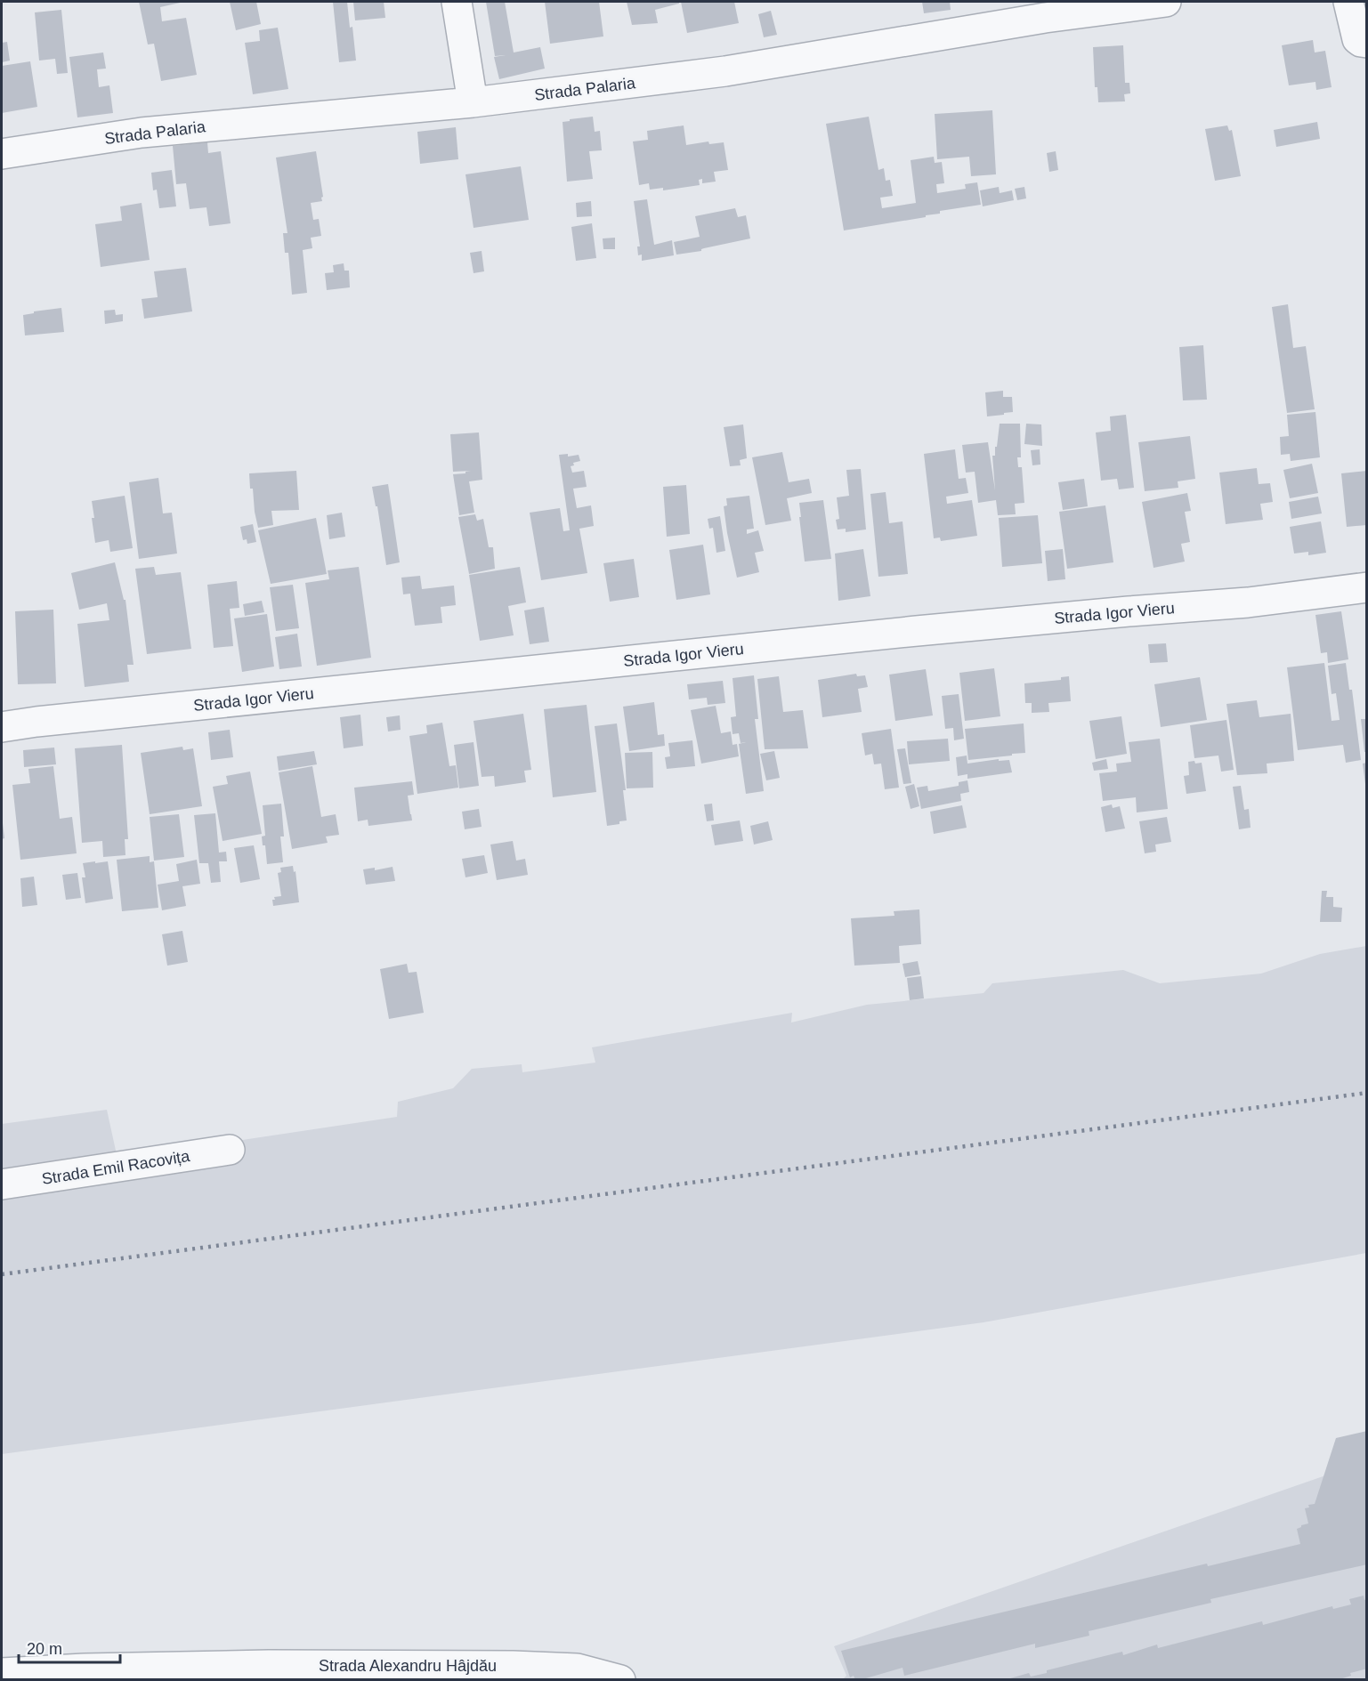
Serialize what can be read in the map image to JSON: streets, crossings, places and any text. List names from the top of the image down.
{
  "streets": {
    "street": [
      "Strada Palaria",
      "Strada Igor Vieru",
      "Strada Emil Racovița",
      "Strada Alexandru Hâjdău"
    ]
  },
  "scale_bar": "20 m"
}
